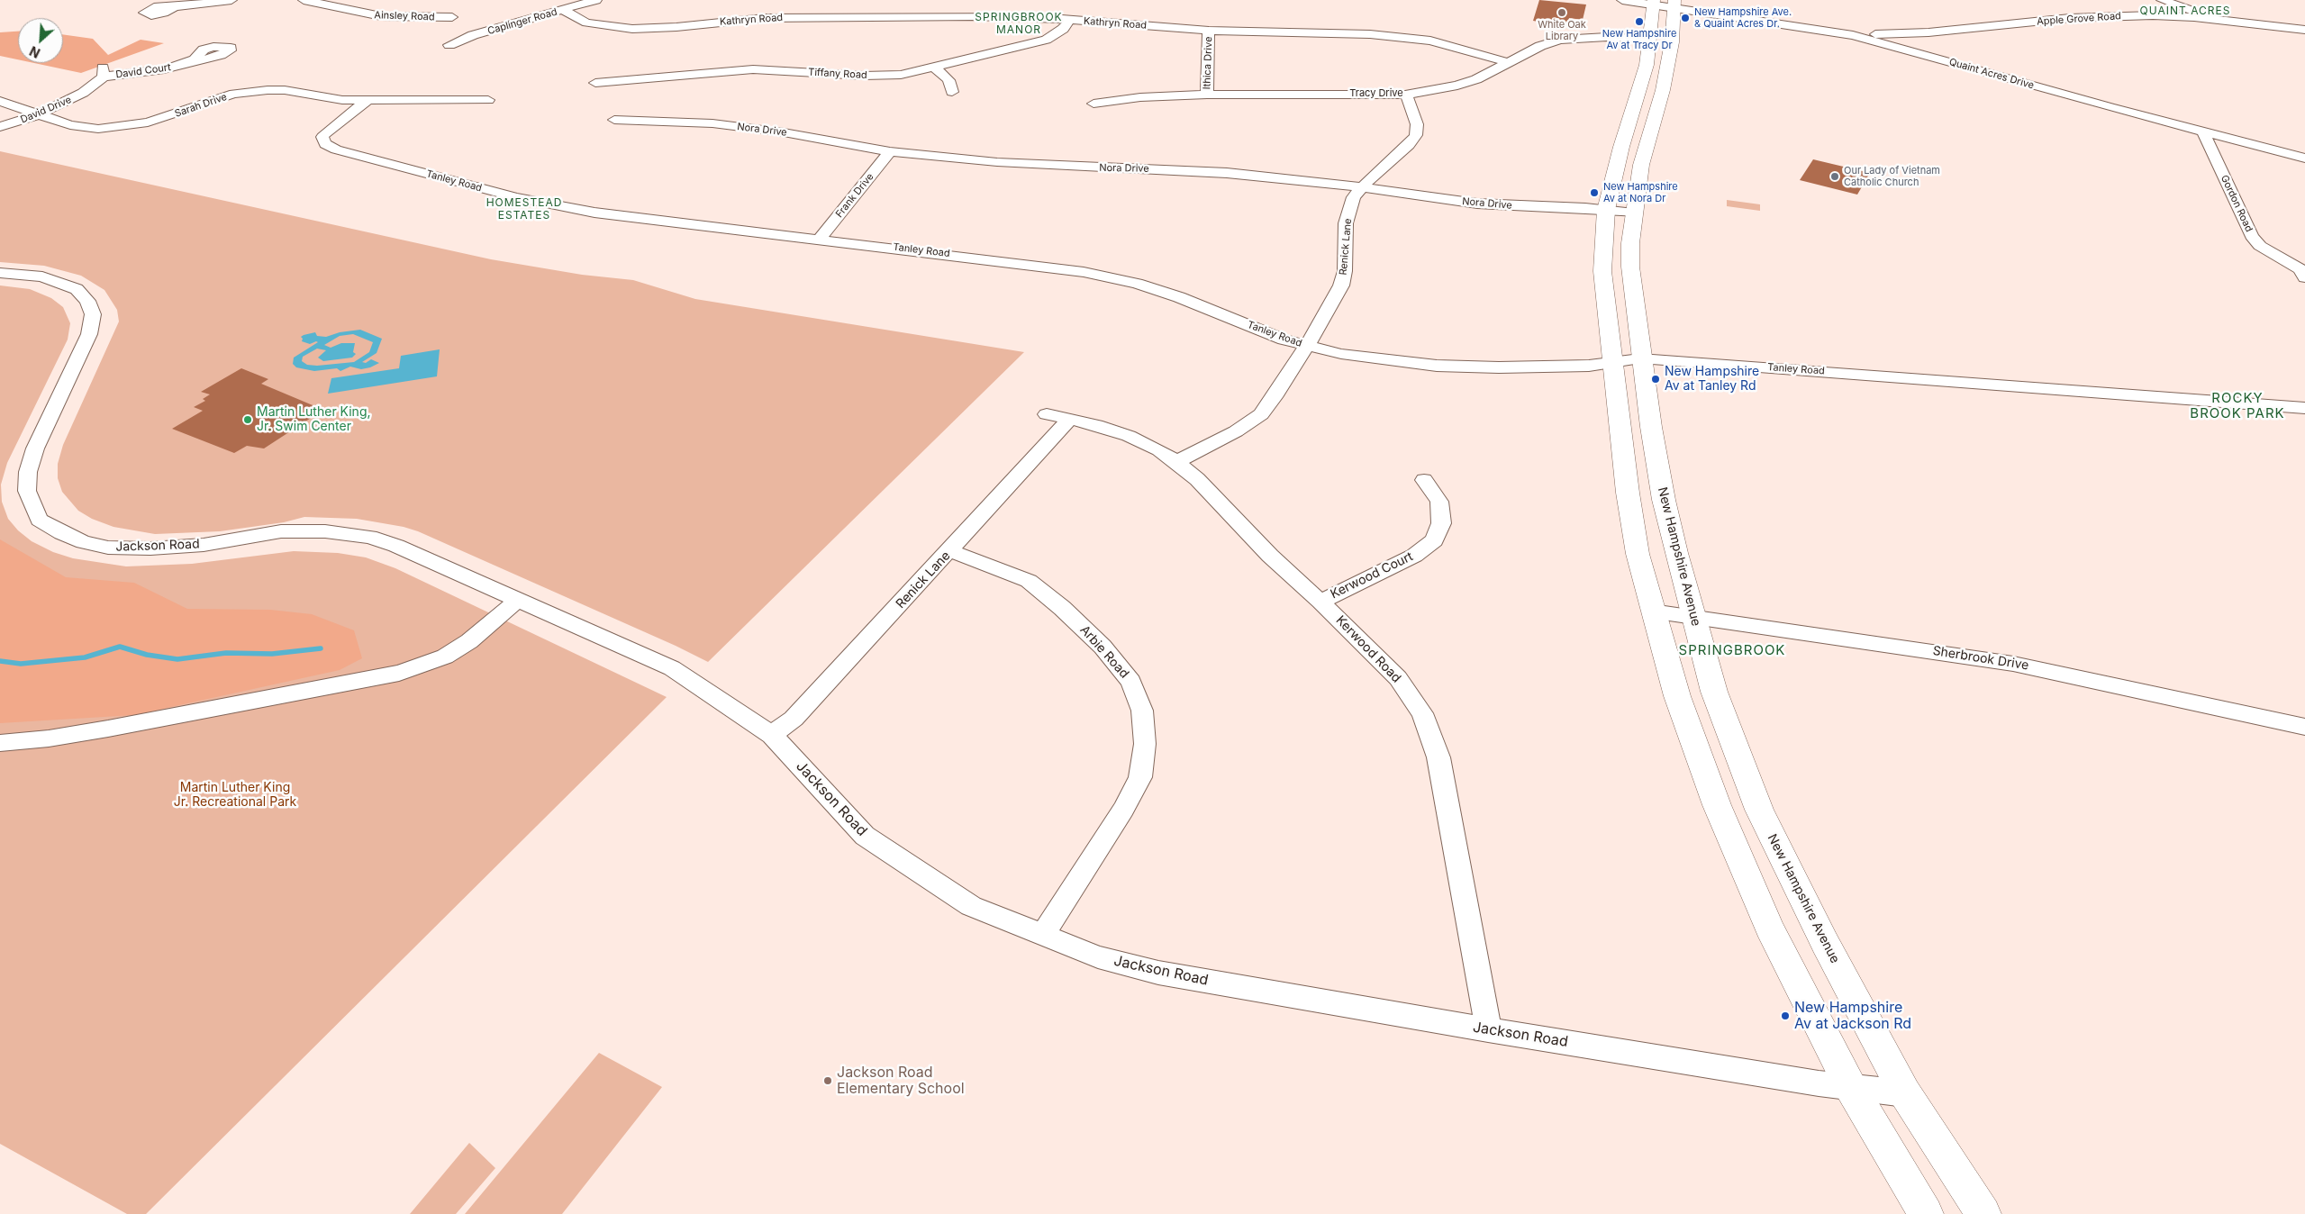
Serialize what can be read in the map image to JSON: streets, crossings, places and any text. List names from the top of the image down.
{
  "streets": {
    "main road": ["New Hampshire Avenue"],
    "street": [
      "Ainsley Road",
      "Apple Grove Road",
      "Kathryn Road",
      "Caplinger Road",
      "Ithica Drive",
      "David Court",
      "Tiffany Road",
      "Quaint Acres Drive",
      "Tracy Drive",
      "Sarah Drive",
      "David Drive",
      "Nora Drive",
      "Tanley Road",
      "Frank Drive",
      "Gordon Road",
      "Renick Lane",
      "Jackson Road",
      "Kerwood Court",
      "Kerwood Road",
      "Arbie Road",
      "Sherbrook Drive"
    ]
  },
  "crossings": [
    ["Apple Grove Road", "Quaint Acres Drive"],
    ["Kathryn Road", "Caplinger Road"],
    ["Kathryn Road", "Ithica Drive"],
    ["Kathryn Road", "Tiffany Road"],
    ["Kathryn Road", "Tracy Drive"],
    ["Ithica Drive", "Tracy Drive"],
    ["David Court", "David Drive"],
    ["Quaint Acres Drive", "Gordon Road"],
    ["Quaint Acres Drive", "New Hampshire Avenue"],
    ["Tracy Drive", "Renick Lane"],
    ["Sarah Drive", "David Drive"],
    ["Sarah Drive", "Tanley Road"],
    ["Nora Drive", "Frank Drive"],
    ["Nora Drive", "Renick Lane"],
    ["Nora Drive", "New Hampshire Avenue"],
    ["Tanley Road", "Frank Drive"],
    ["Tanley Road", "Renick Lane"],
    ["Tanley Road", "New Hampshire Avenue"],
    ["Renick Lane", "Jackson Road"],
    ["Renick Lane", "Kerwood Road"],
    ["Renick Lane", "Arbie Road"],
    ["Jackson Road", "New Hampshire Avenue"],
    ["Jackson Road", "Kerwood Road"],
    ["Jackson Road", "Arbie Road"],
    ["New Hampshire Avenue", "Sherbrook Drive"],
    ["Kerwood Court", "Kerwood Road"]
  ],
  "districts": [
    "QUAINT ACRES",
    "SPRINGBROOK MANOR",
    "HOMESTEAD ESTATES",
    "ROCKY BROOK PARK",
    "SPRINGBROOK"
  ],
  "parks": ["Martin Luther King Jr. Recreational Park"],
  "places": [
    "White Oak Library",
    "New Hampshire Ave. & Quaint Acres Dr.",
    "New Hampshire Av at Tracy Dr",
    "Our Lady of Vietnam Catholic Church",
    "New Hampshire Av at Nora Dr",
    "New Hampshire Av at Tanley Rd",
    "Martin Luther King, Jr. Swim Center",
    "New Hampshire Av at Jackson Rd",
    "Jackson Road Elementary School"
  ],
  "north": "bottom left"
}
